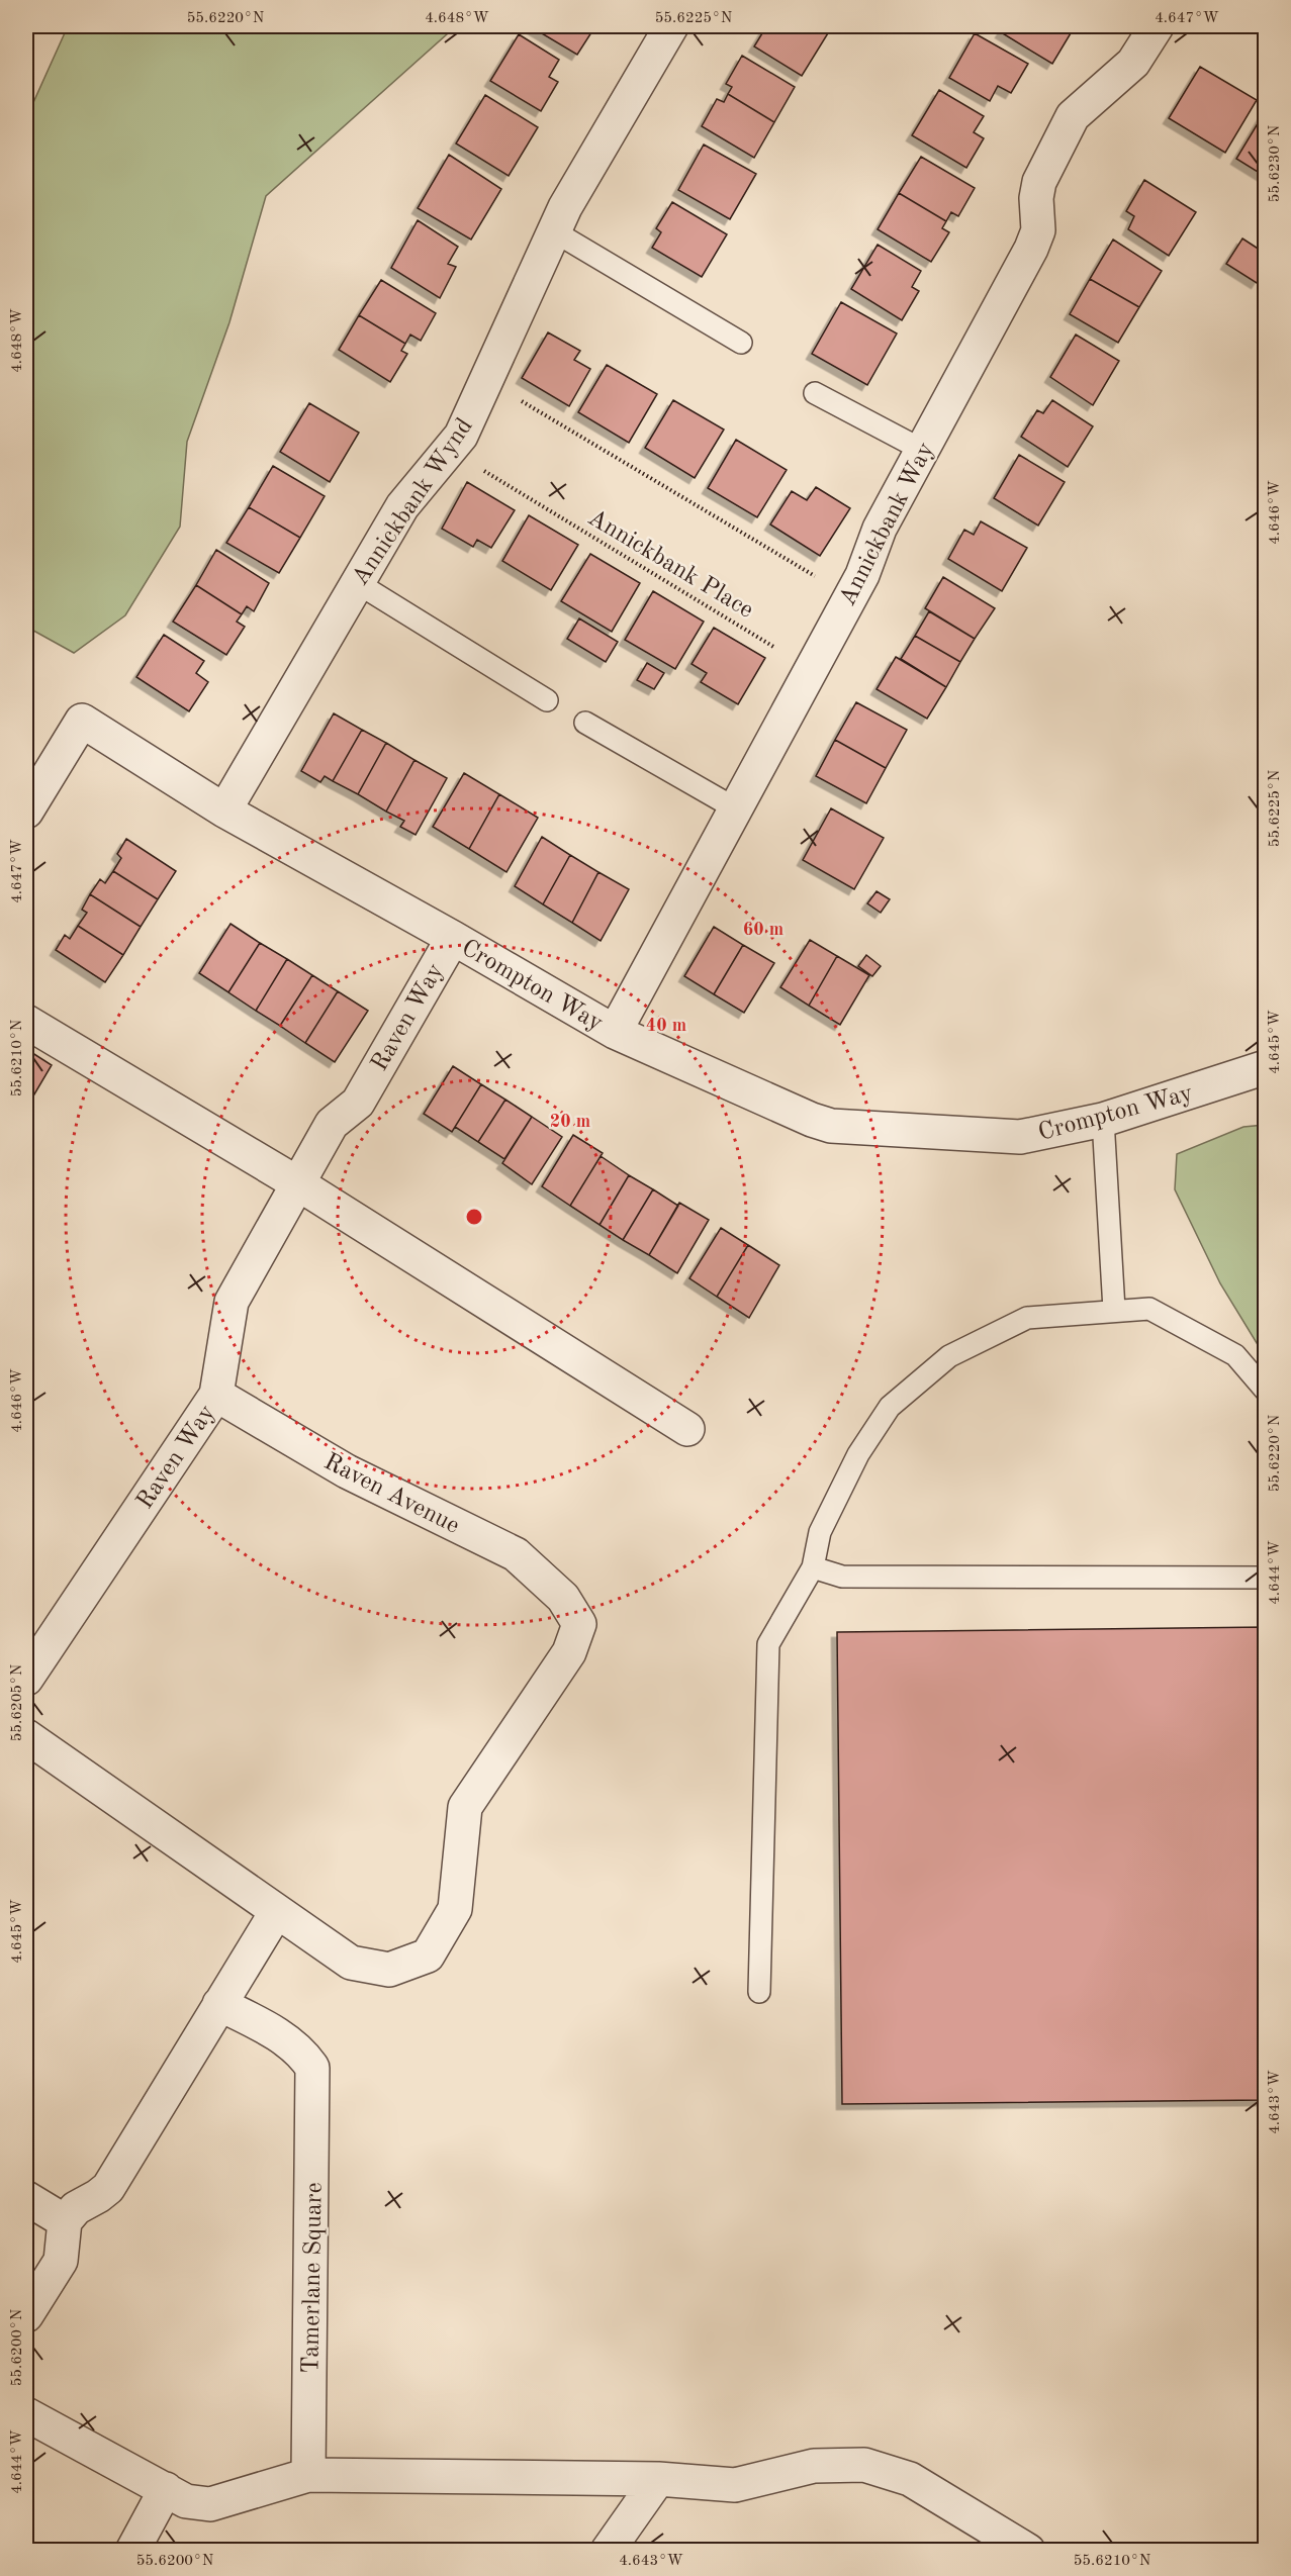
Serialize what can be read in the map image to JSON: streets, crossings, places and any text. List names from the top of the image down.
{
  "streets": {
    "street": [
      "Annickbank Wynd",
      "Annickbank Way",
      "Crompton Way",
      "Raven Way",
      "Raven Avenue",
      "Tamerlane Square"
    ],
    "path": ["Annickbank Place"]
  },
  "crossings": [
    ["Annickbank Wynd", "Annickbank Place"],
    ["Annickbank Wynd", "Crompton Way"],
    ["Annickbank Way", "Annickbank Place"],
    ["Annickbank Way", "Crompton Way"],
    ["Crompton Way", "Raven Way"],
    ["Raven Way", "Raven Avenue"]
  ],
  "coordinates": [
    "55.6220°N",
    "4.648°W",
    "55.6225°N",
    "4.647°W",
    "55.6230°N",
    "4.646°W",
    "4.645°W",
    "55.6210°N",
    "4.644°W",
    "55.6205°N",
    "4.643°W",
    "55.6200°N"
  ],
  "rings": ["60 m", "40 m", "20 m"]
}
